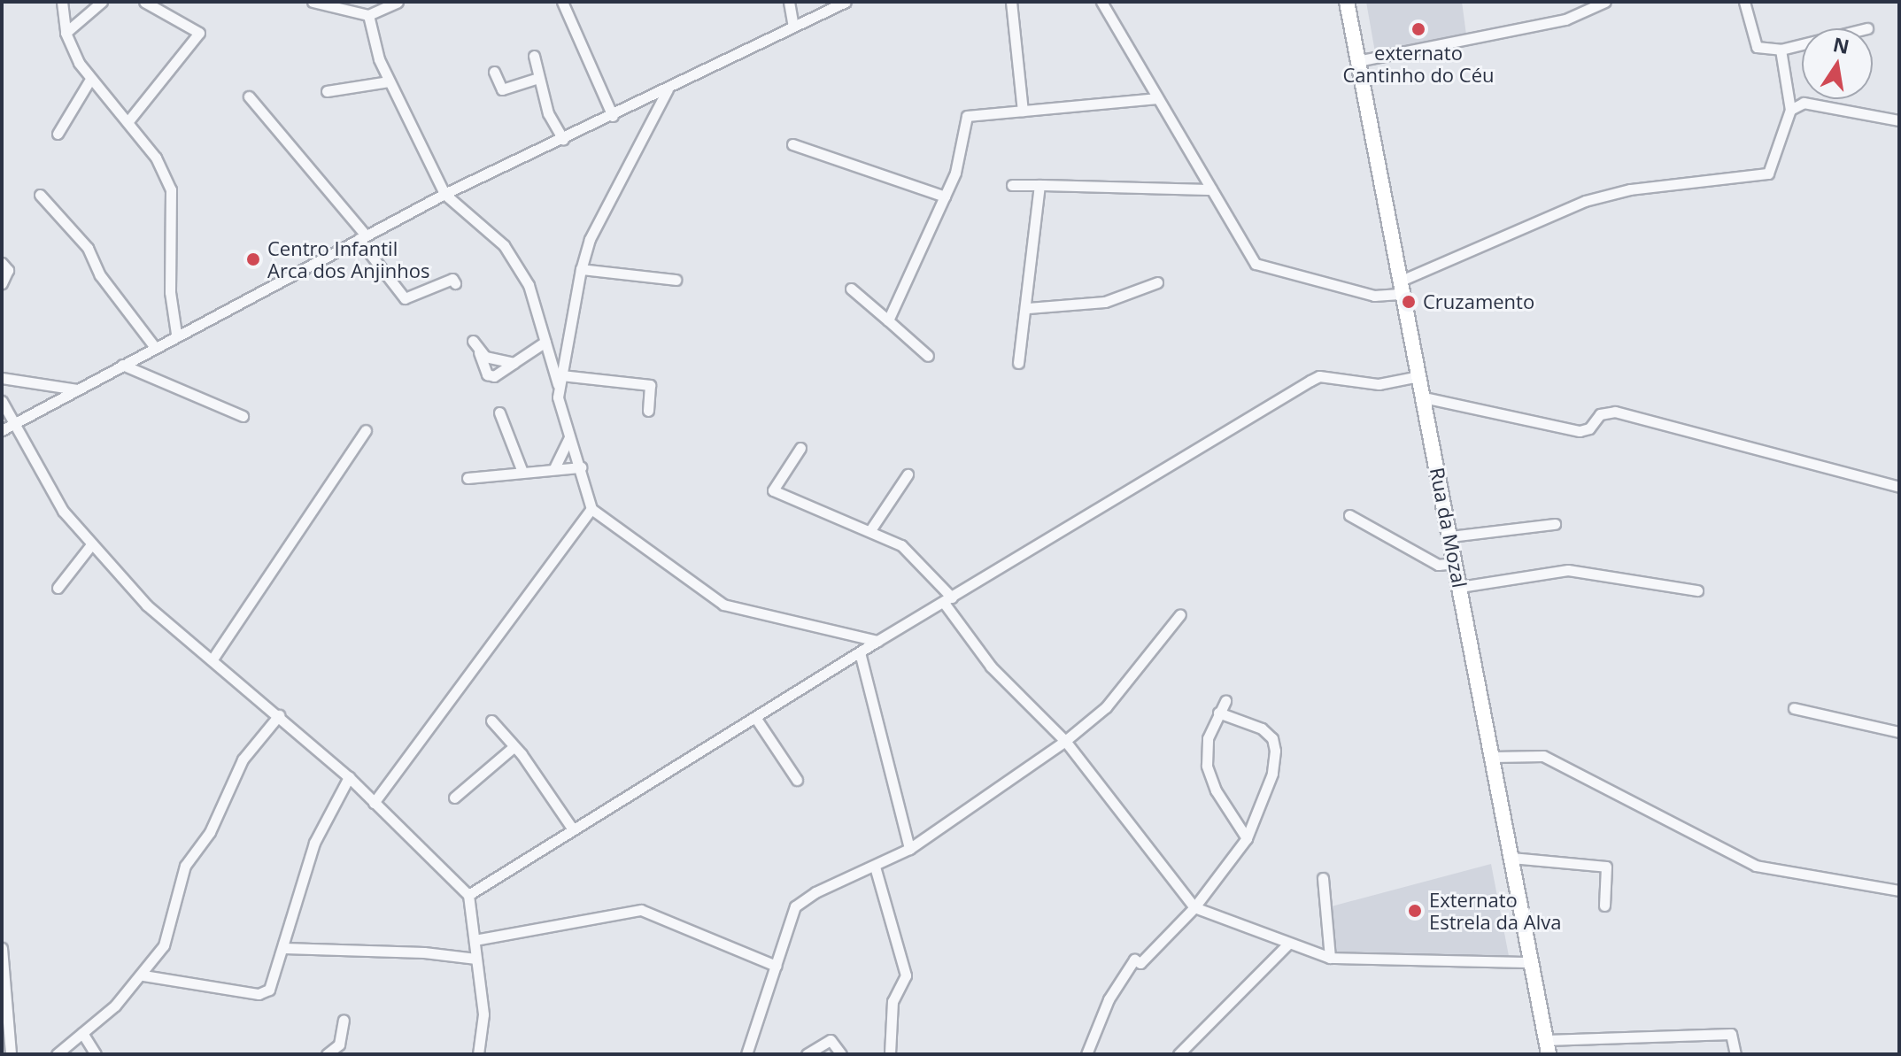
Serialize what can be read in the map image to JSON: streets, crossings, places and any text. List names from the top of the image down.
{
  "streets": {
    "main road": ["Rua da Mozal"]
  },
  "places": [
    "externato Cantinho do Céu",
    "Centro Infantil Arca dos Anjinhos",
    "Cruzamento",
    "Externato Estrela da Alva"
  ],
  "north": "top"
}
